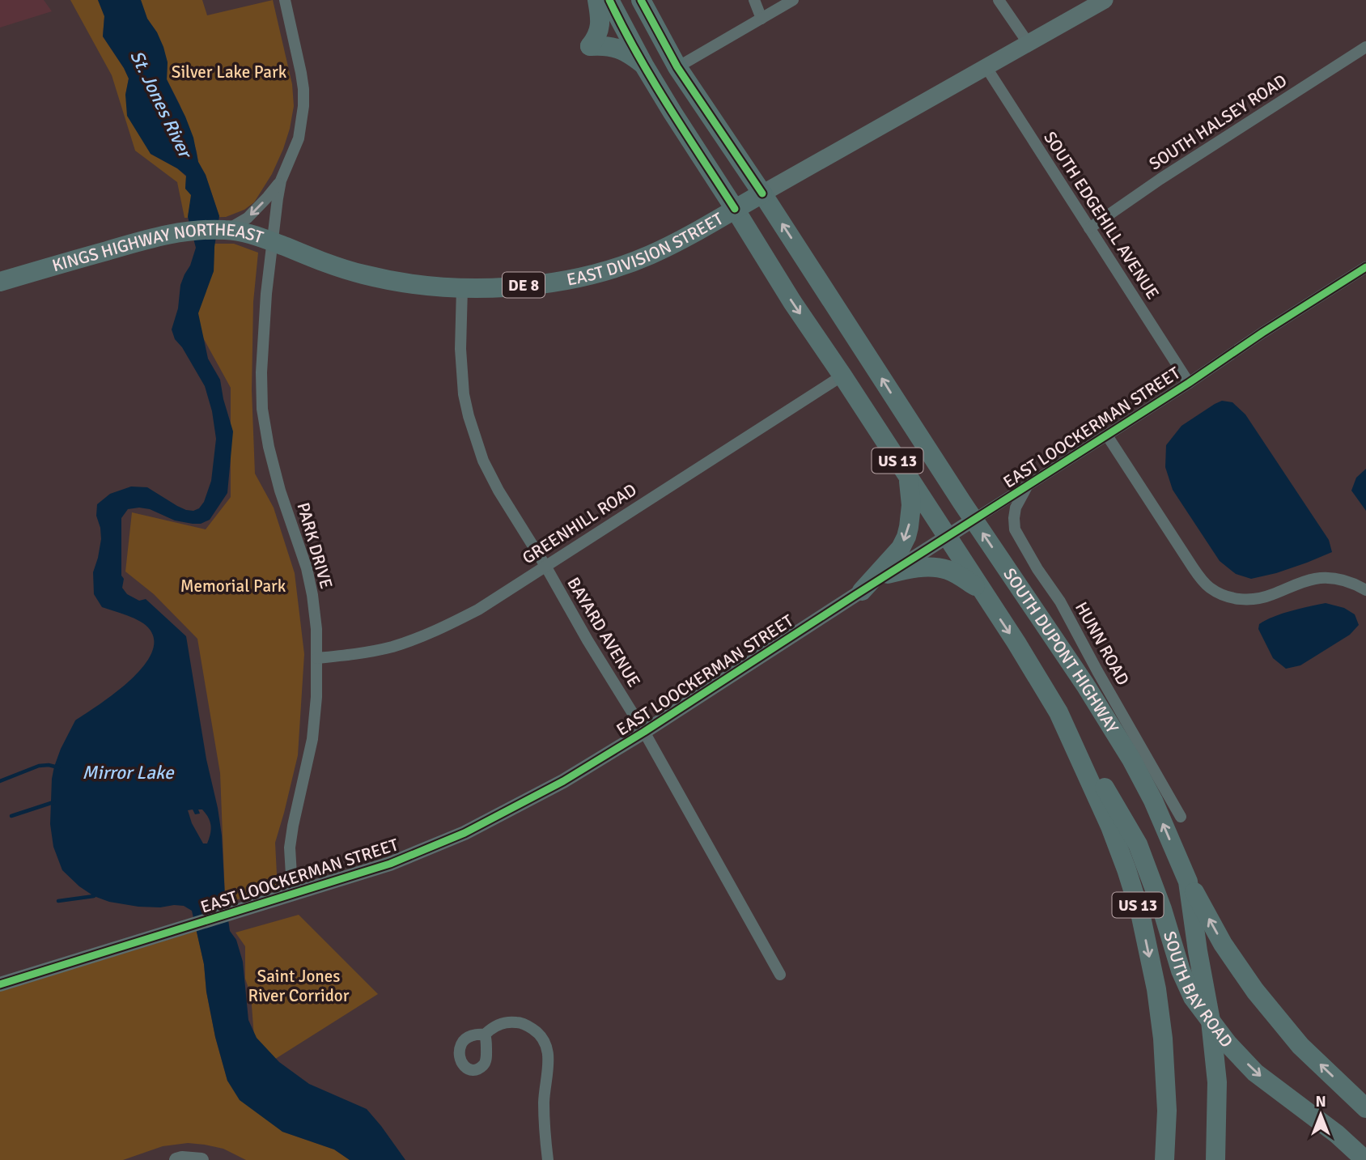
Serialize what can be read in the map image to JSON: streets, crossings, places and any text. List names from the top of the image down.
{
  "streets": {
    "highway": [
      "EAST DIVISION STREET",
      "KINGS HIGHWAY NORTHEAST",
      "DE 8",
      "US 13",
      "SOUTH DUPONT HIGHWAY",
      "SOUTH BAY ROAD"
    ],
    "street": [
      "SOUTH HALSEY ROAD",
      "SOUTH EDGEHILL AVENUE",
      "EAST LOOCKERMAN STREET",
      "GREENHILL ROAD",
      "PARK DRIVE",
      "BAYARD AVENUE",
      "HUNN ROAD"
    ]
  },
  "crossings": [
    ["SOUTH HALSEY ROAD", "SOUTH EDGEHILL AVENUE"],
    ["SOUTH EDGEHILL AVENUE", "EAST DIVISION STREET"],
    ["SOUTH EDGEHILL AVENUE", "EAST LOOCKERMAN STREET"],
    ["EAST DIVISION STREET", "KINGS HIGHWAY NORTHEAST"],
    ["EAST DIVISION STREET", "US 13"],
    ["EAST DIVISION STREET", "PARK DRIVE"],
    ["EAST DIVISION STREET", "BAYARD AVENUE"],
    ["EAST DIVISION STREET", "SOUTH DUPONT HIGHWAY"],
    ["KINGS HIGHWAY NORTHEAST", "PARK DRIVE"],
    ["EAST LOOCKERMAN STREET", "PARK DRIVE"],
    ["EAST LOOCKERMAN STREET", "BAYARD AVENUE"],
    ["EAST LOOCKERMAN STREET", "HUNN ROAD"],
    ["EAST LOOCKERMAN STREET", "SOUTH DUPONT HIGHWAY"],
    ["US 13", "SOUTH DUPONT HIGHWAY"],
    ["GREENHILL ROAD", "PARK DRIVE"],
    ["GREENHILL ROAD", "BAYARD AVENUE"],
    ["GREENHILL ROAD", "SOUTH DUPONT HIGHWAY"],
    ["SOUTH DUPONT HIGHWAY", "SOUTH BAY ROAD"]
  ],
  "water": ["St. Jones River", "Mirror Lake"],
  "parks": ["Silver Lake Park", "Memorial Park", "Saint Jones River Corridor"],
  "north": "top"
}
